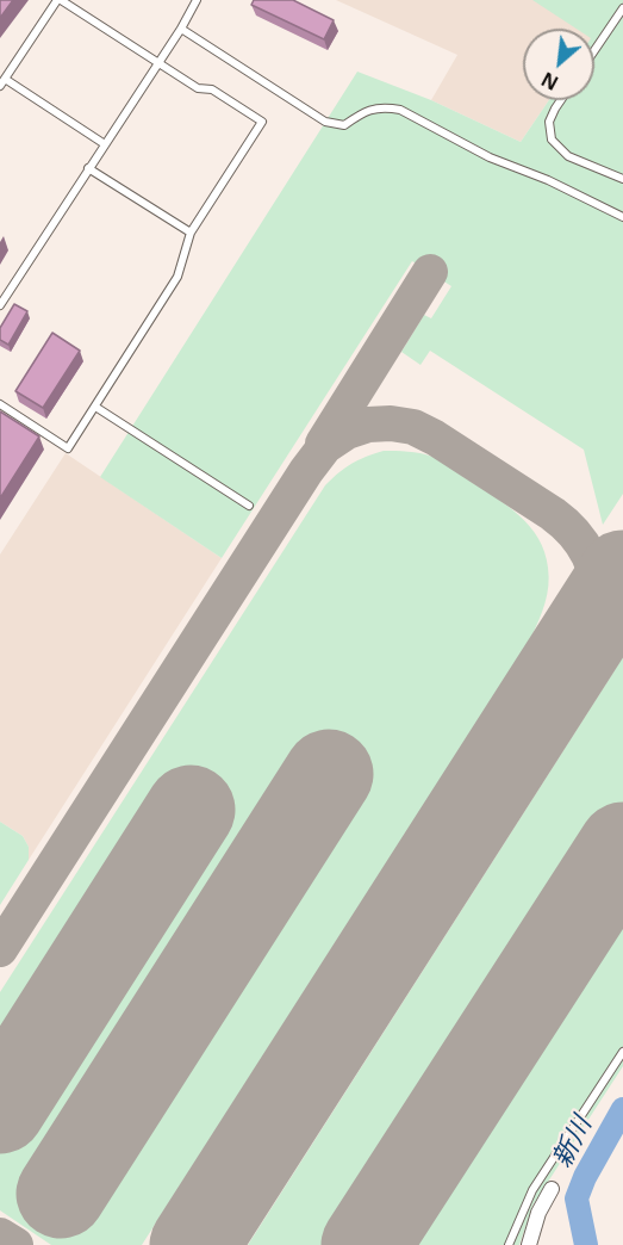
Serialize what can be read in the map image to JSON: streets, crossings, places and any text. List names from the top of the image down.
{
  "water": ["新川"],
  "north": "bottom left"
}
